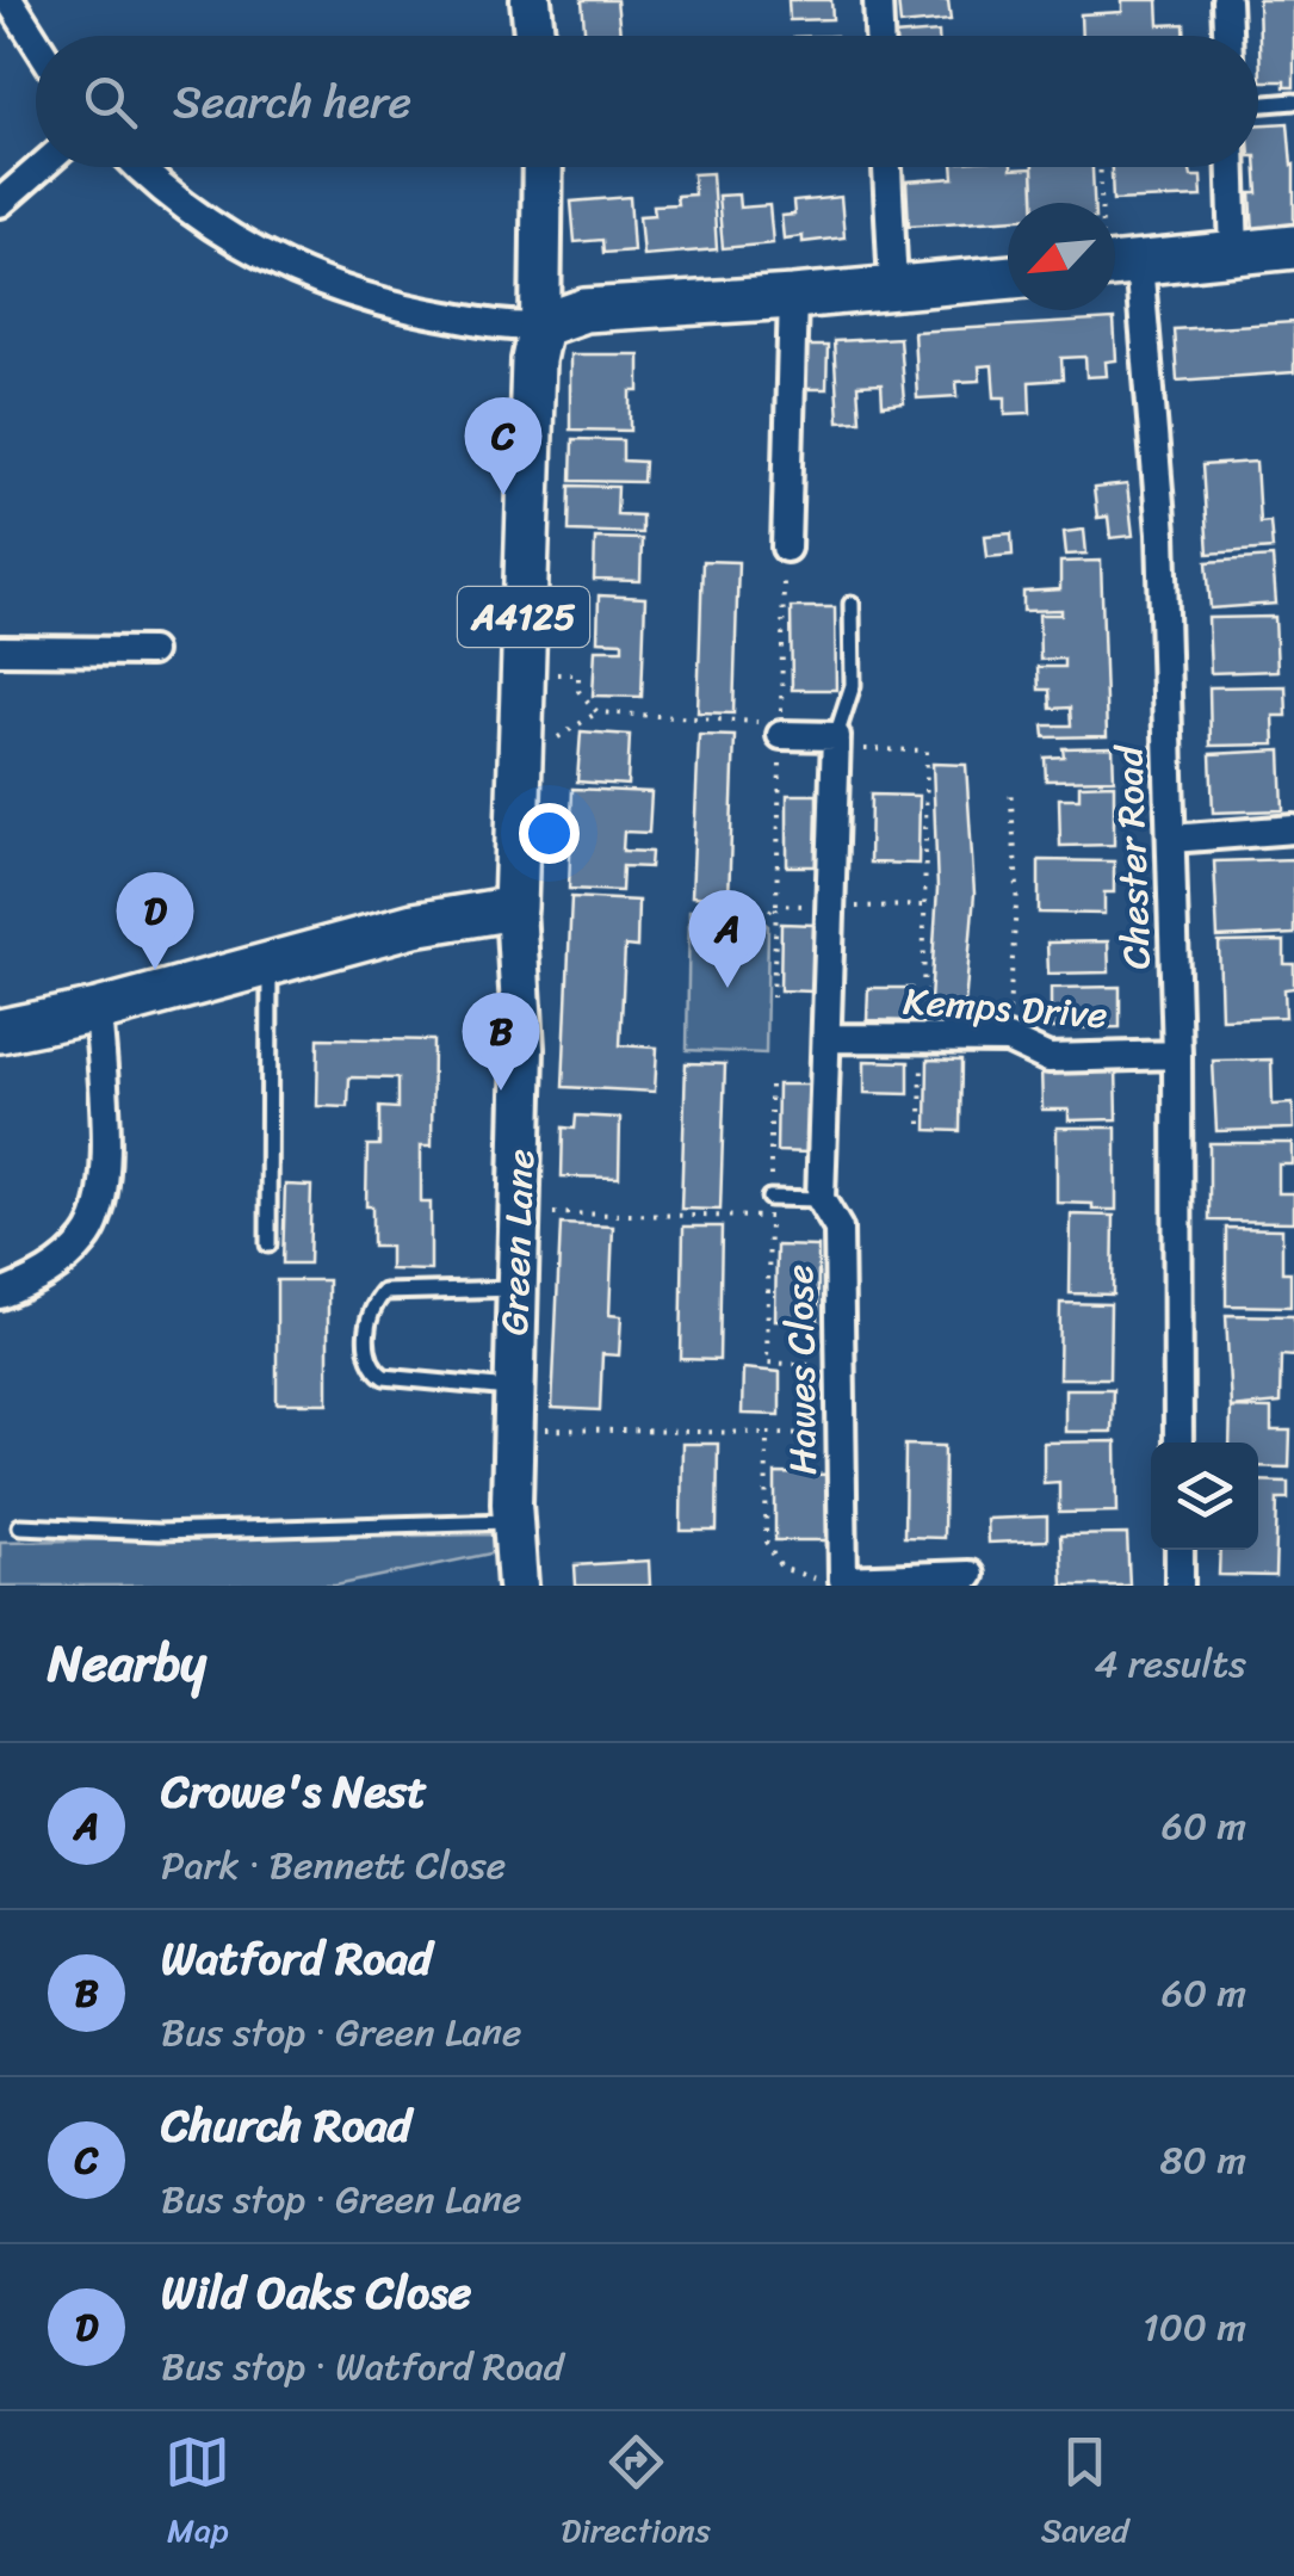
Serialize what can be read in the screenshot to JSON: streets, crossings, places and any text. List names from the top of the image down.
{
  "streets": {
    "main road": ["A4125", "Green Lane"],
    "street": ["Chester Road", "Kemps Drive", "Hawes Close"]
  },
  "crossings": [
    ["Chester Road", "Kemps Drive"],
    ["Kemps Drive", "Hawes Close"]
  ],
  "north": "bottom left",
  "page": {
    "search": "Search here",
    "pins": [
      "C",
      "D",
      "A",
      "B"
    ],
    "heading": ["Nearby", "4 results"],
    "list": [
      {
        "mark": "A",
        "name": "Crowe's Nest",
        "note": "Park · Bennett Close",
        "value": "60 m"
      },
      {
        "mark": "B",
        "name": "Watford Road",
        "note": "Bus stop · Green Lane",
        "value": "60 m"
      },
      {
        "mark": "C",
        "name": "Church Road",
        "note": "Bus stop · Green Lane",
        "value": "80 m"
      },
      {
        "mark": "D",
        "name": "Wild Oaks Close",
        "note": "Bus stop · Watford Road",
        "value": "100 m"
      }
    ],
    "nav": ["Map", "Directions", "Saved"]
  }
}
